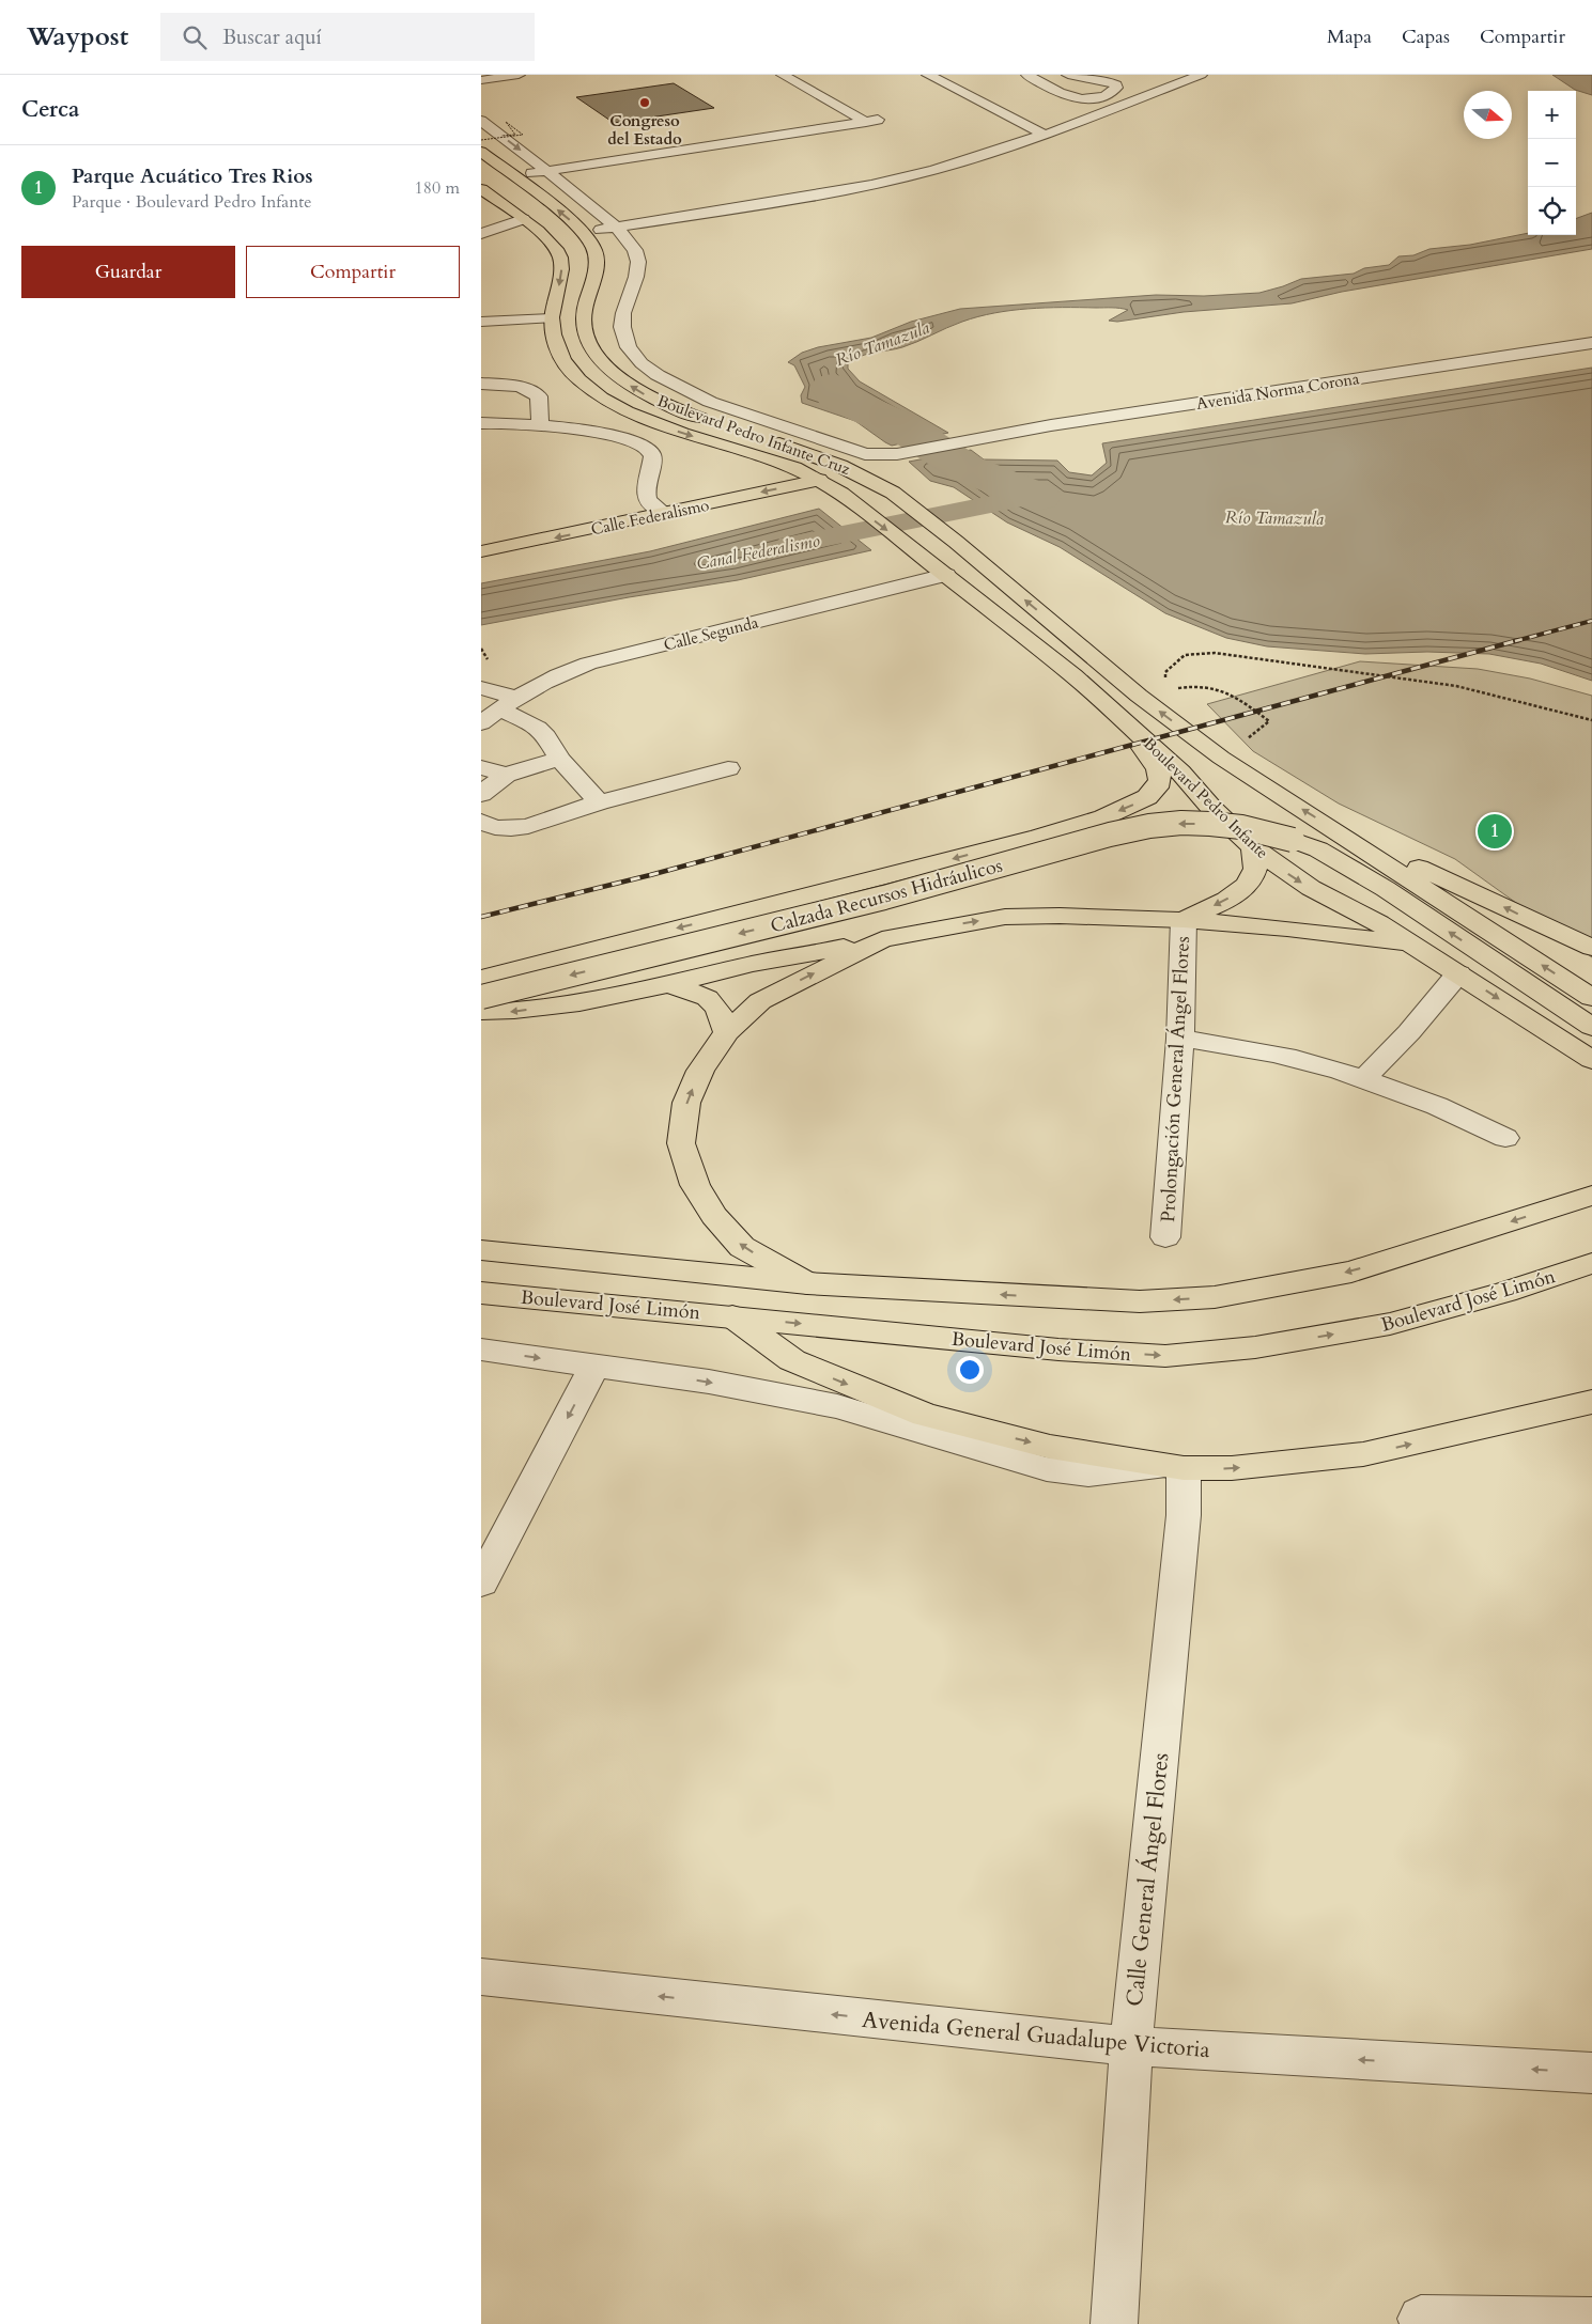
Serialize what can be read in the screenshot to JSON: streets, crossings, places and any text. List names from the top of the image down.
{
  "streets": {
    "main road": [
      "Boulevard Pedro Infante Cruz",
      "Calle Federalismo",
      "Boulevard Pedro Infante",
      "Calzada Recursos Hidráulicos",
      "Boulevard José Limón"
    ],
    "street": [
      "Avenida Norma Corona",
      "Calle Segunda",
      "Prolongación General Ángel Flores",
      "Calle General Ángel Flores",
      "Avenida General Guadalupe Victoria"
    ]
  },
  "crossings": [
    ["Boulevard Pedro Infante Cruz", "Calle Federalismo"],
    ["Boulevard Pedro Infante Cruz", "Boulevard Pedro Infante"],
    ["Calle Segunda", "Boulevard Pedro Infante"],
    ["Boulevard Pedro Infante", "Calzada Recursos Hidráulicos"],
    ["Calle General Ángel Flores", "Avenida General Guadalupe Victoria"]
  ],
  "one_way": ["Calle Federalismo", "Avenida General Guadalupe Victoria"],
  "water": ["Río Tamazula", "Canal Federalismo"],
  "places": ["Congreso del Estado"],
  "north": "right",
  "page": {
    "header": "Waypost",
    "search": "Buscar aquí",
    "nav": ["Mapa", "Capas", "Compartir"],
    "heading": "Cerca",
    "map_buttons": ["+", "−"],
    "list": [
      {
        "mark": "1",
        "name": "Parque Acuático Tres Rios",
        "note": "Parque · Boulevard Pedro Infante",
        "value": "180 m"
      }
    ],
    "buttons": ["Guardar", "Compartir"],
    "pins": "1"
  }
}
